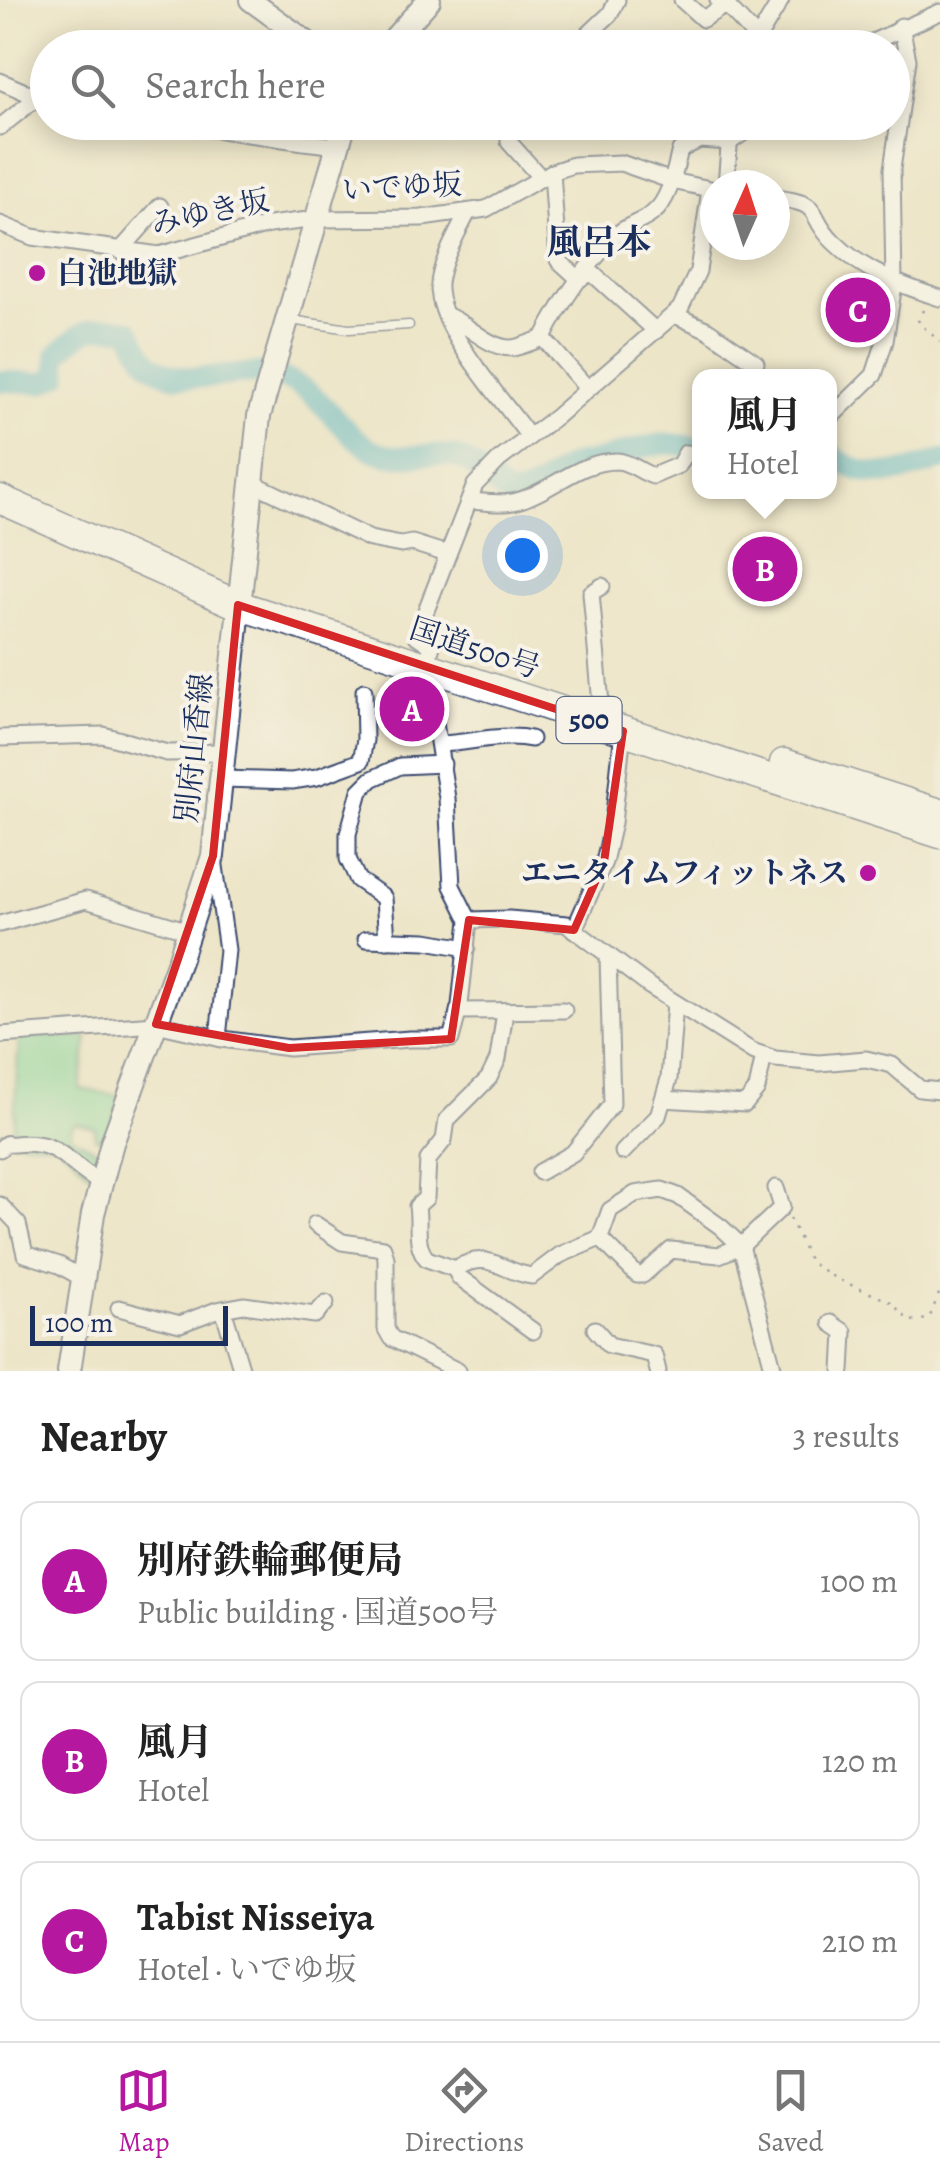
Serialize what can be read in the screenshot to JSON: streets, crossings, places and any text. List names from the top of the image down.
{
  "streets": {
    "highway": ["国道500号", "500"],
    "main road": ["別府山香線"],
    "street": ["いでゆ坂", "みゆき坂"]
  },
  "crossings": [
    ["いでゆ坂", "みゆき坂"],
    ["いでゆ坂", "別府山香線"],
    ["みゆき坂", "別府山香線"],
    ["国道500号", "別府山香線"]
  ],
  "districts": ["風呂本"],
  "places": ["白池地獄", "エニタイムフィットネス"],
  "scale_bar": "100 m",
  "north": "top",
  "page": {
    "search": "Search here",
    "pins": ["C", "B", "A"],
    "popup": ["風月", "Hotel"],
    "scale": "100 m",
    "heading": ["Nearby", "3 results"],
    "list": [
      {
        "mark": "A",
        "name": "別府鉄輪郵便局",
        "note": "Public building · 国道500号",
        "value": "100 m"
      },
      {
        "mark": "B",
        "name": "風月",
        "note": "Hotel",
        "value": "120 m"
      },
      {
        "mark": "C",
        "name": "Tabist Nisseiya",
        "note": "Hotel · いでゆ坂",
        "value": "210 m"
      }
    ],
    "nav": ["Map", "Directions", "Saved"]
  }
}
